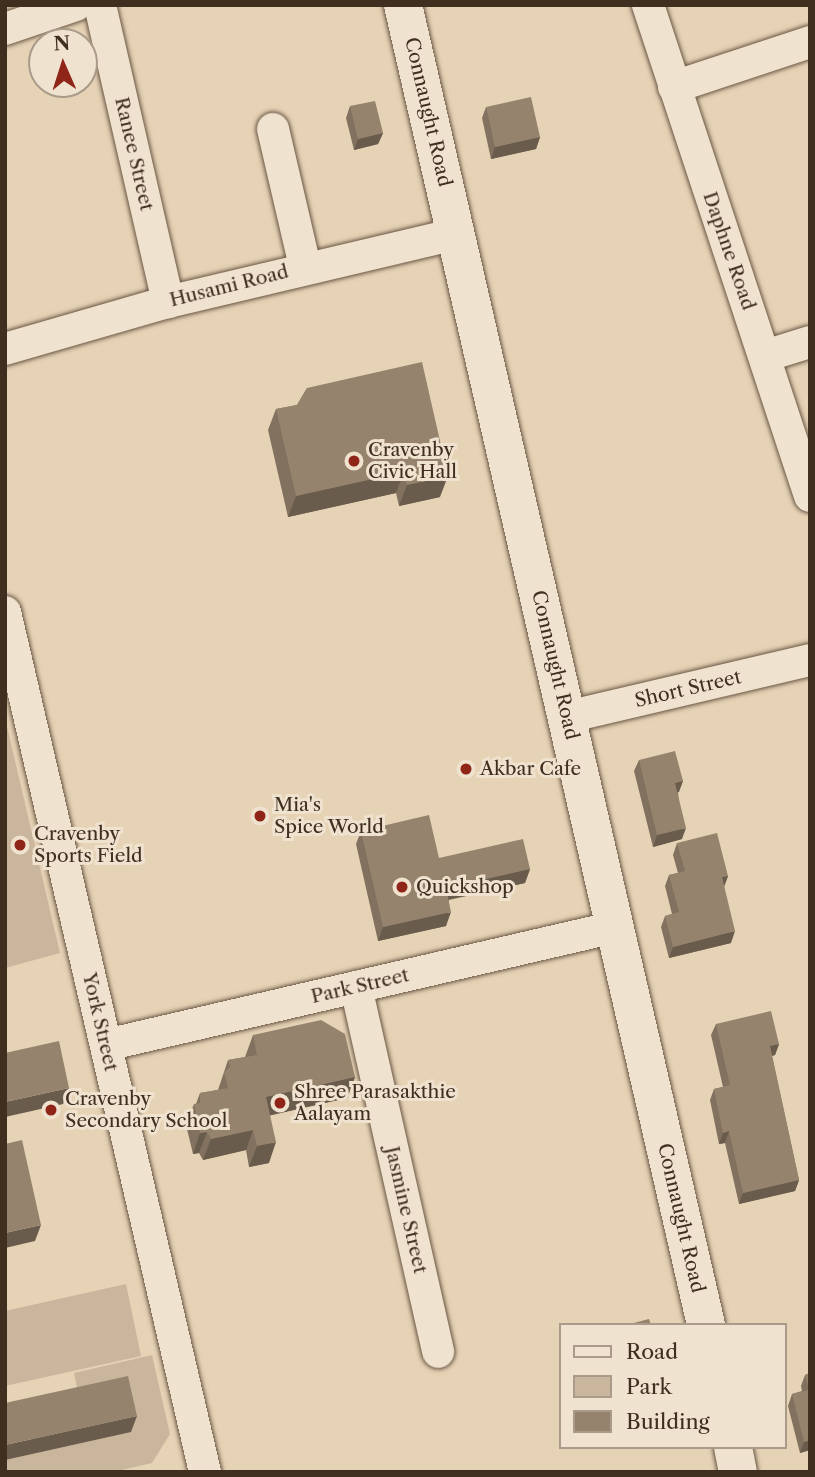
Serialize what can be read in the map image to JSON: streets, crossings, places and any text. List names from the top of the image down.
{
  "streets": {
    "street": [
      "Connaught Road",
      "Ranee Street",
      "Daphne Road",
      "Husami Road",
      "Short Street",
      "Park Street",
      "York Street",
      "Jasmine Street"
    ]
  },
  "crossings": [
    ["Connaught Road", "Husami Road"],
    ["Connaught Road", "Short Street"],
    ["Connaught Road", "Park Street"],
    ["Ranee Street", "Husami Road"],
    ["Park Street", "York Street"],
    ["Park Street", "Jasmine Street"]
  ],
  "places": [
    "Cravenby Civic Hall",
    "Akbar Cafe",
    "Mia's Spice World",
    "Cravenby Sports Field",
    "Quickshop",
    "Shree Parasakthie Aalayam",
    "Cravenby Secondary School"
  ],
  "legend": ["Road", "Park", "Building"],
  "north": "top"
}
